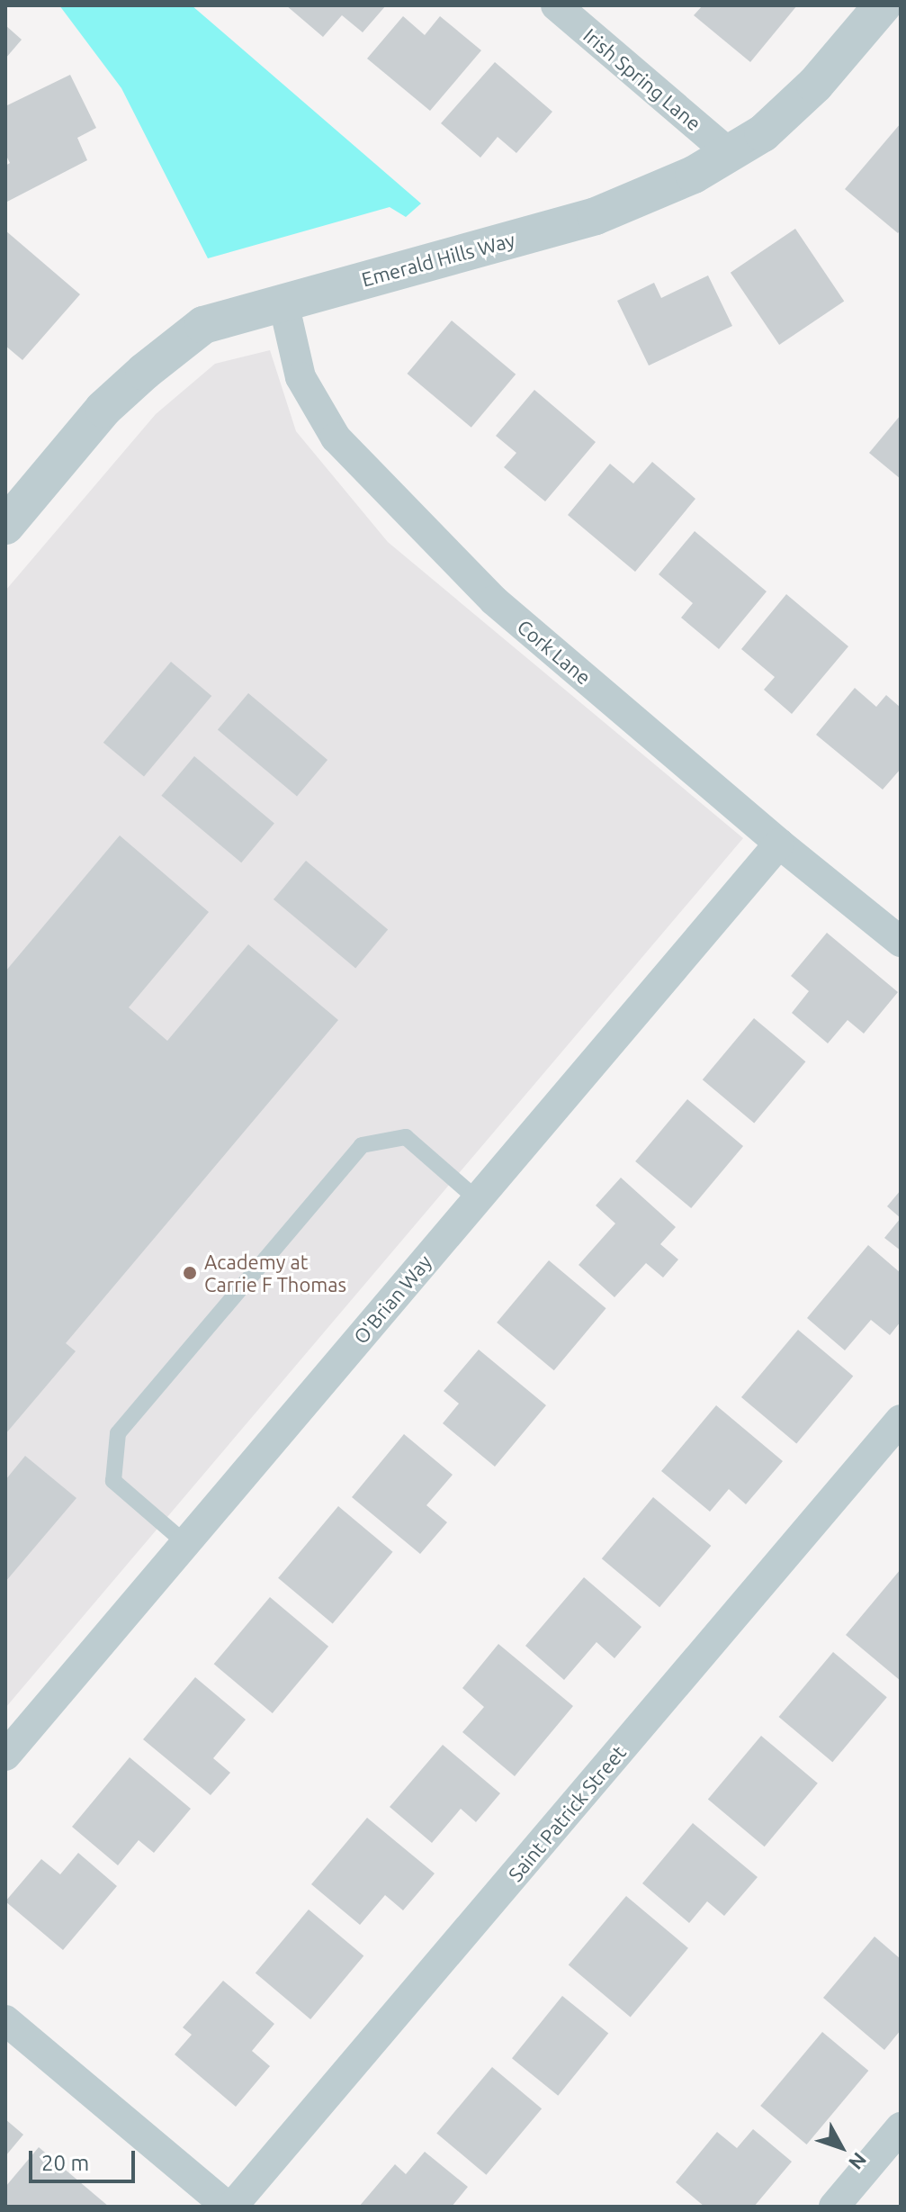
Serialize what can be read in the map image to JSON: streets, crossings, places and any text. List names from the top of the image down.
{
  "streets": {
    "street": [
      "Irish Spring Lane",
      "Emerald Hills Way",
      "Cork Lane",
      "O'Brian Way",
      "Saint Patrick Street"
    ]
  },
  "crossings": [
    ["Irish Spring Lane", "Emerald Hills Way"],
    ["Emerald Hills Way", "Cork Lane"],
    ["Cork Lane", "O'Brian Way"]
  ],
  "places": ["Academy at Carrie F Thomas"],
  "scale_bar": "20 m",
  "north": "bottom right"
}
